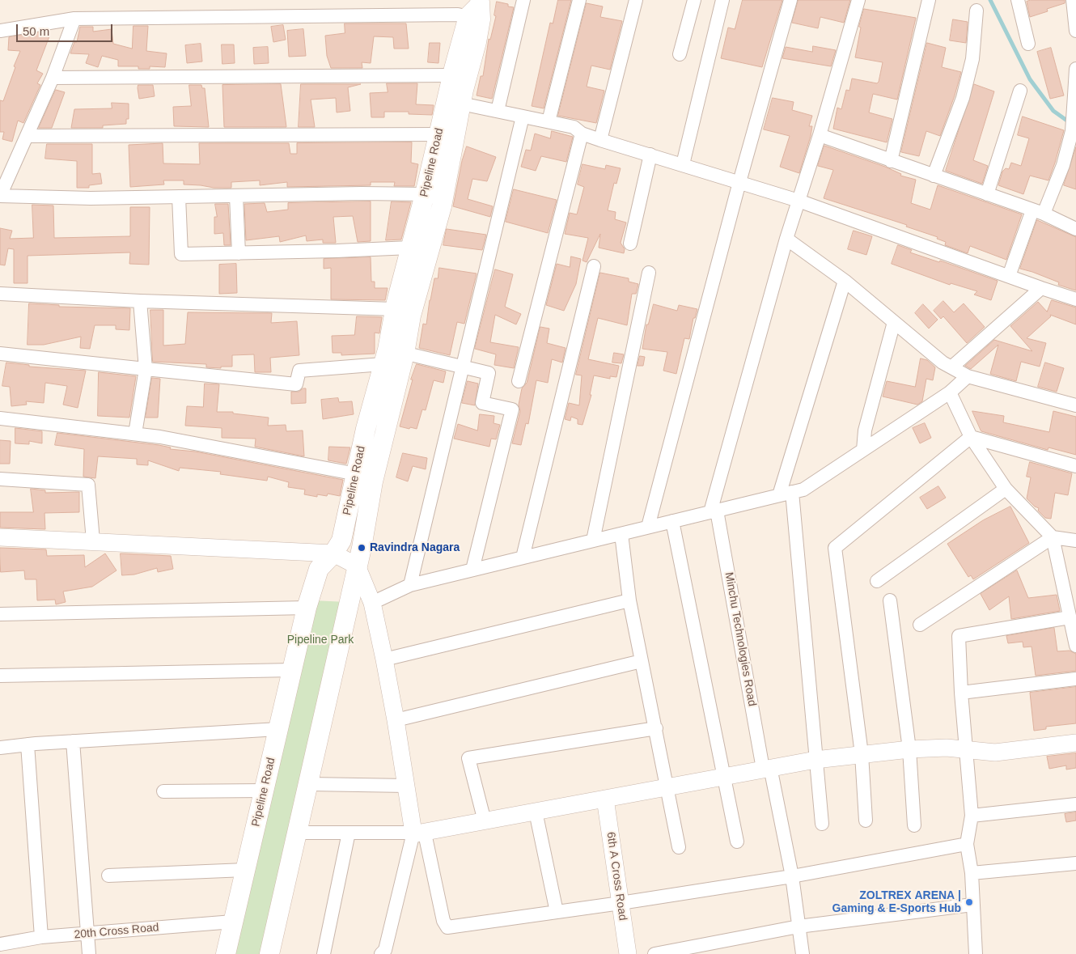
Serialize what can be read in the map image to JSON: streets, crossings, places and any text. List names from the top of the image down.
{
  "streets": {
    "main road": ["Pipeline Road"],
    "street": ["Minchu Technologies Road", "6th A Cross Road", "20th Cross Road"]
  },
  "crossings": [
    ["Pipeline Road", "20th Cross Road"]
  ],
  "parks": ["Pipeline Park"],
  "places": ["Ravindra Nagara", "ZOLTREX ARENA | Gaming & E-Sports Hub"],
  "scale_bar": "50 m"
}
